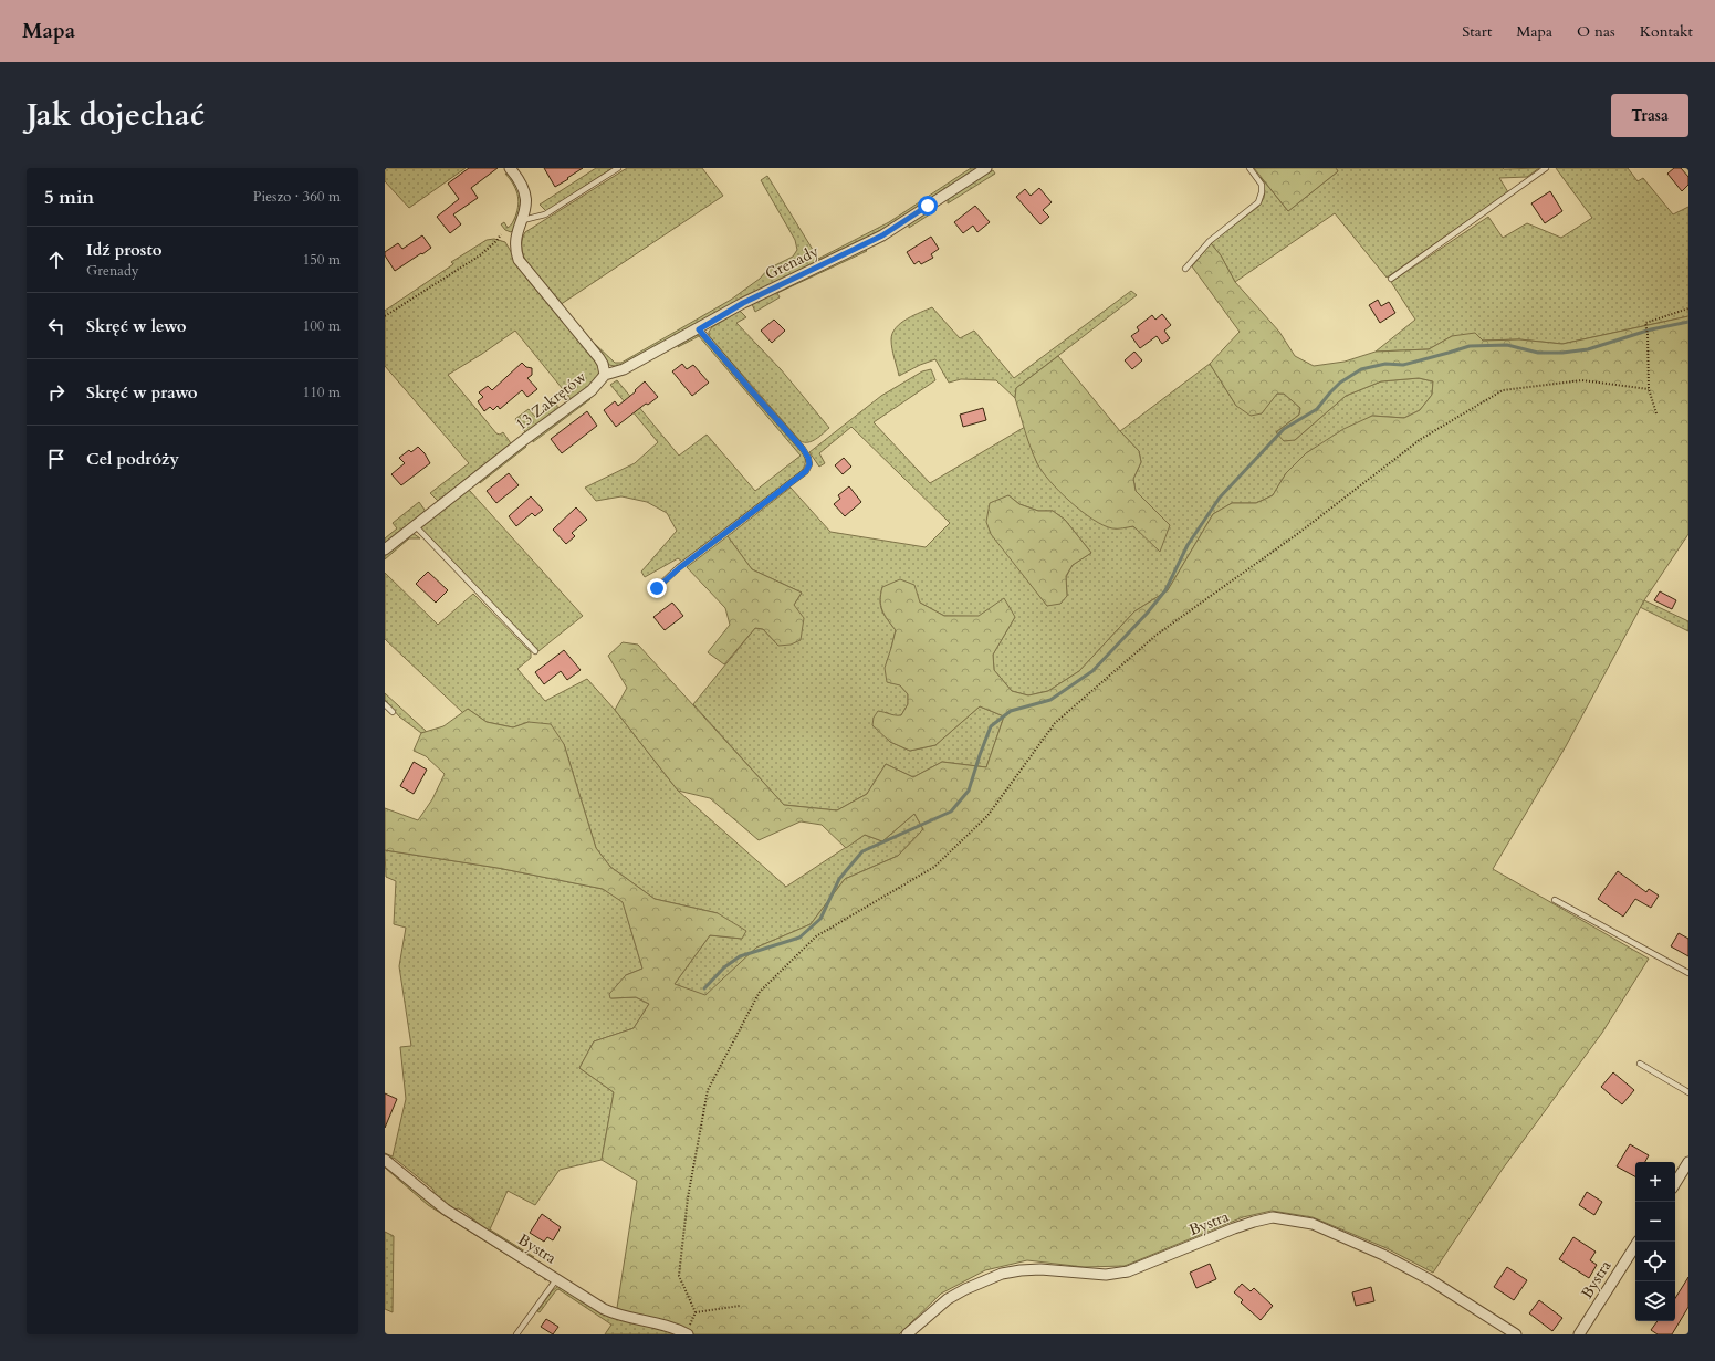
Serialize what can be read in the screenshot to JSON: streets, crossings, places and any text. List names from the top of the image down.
{
  "streets": {
    "street": ["Grenady", "13 Zakrętów", "Bystra"]
  },
  "crossings": [
    ["Grenady", "13 Zakrętów"]
  ],
  "page": {
    "header": "Mapa",
    "nav": [
      "Start",
      "Mapa",
      "O nas",
      "Kontakt"
    ],
    "title": "Jak dojechać",
    "buttons": "Trasa",
    "heading": ["5 min", "Pieszo · 360 m"],
    "list": [
      ["Idź prosto", "Grenady", "150 m"],
      ["Skręć w lewo", "100 m"],
      ["Skręć w prawo", "110 m"],
      "Cel podróży"
    ],
    "map_buttons": ["+", "−"]
  }
}
